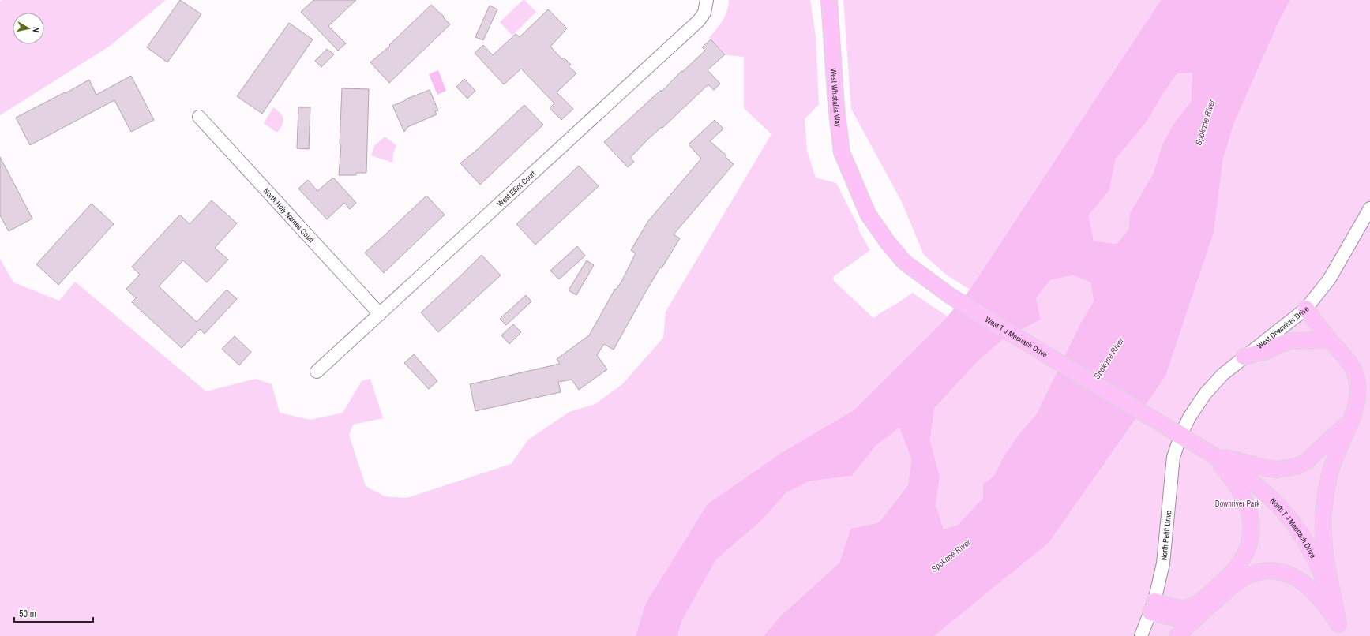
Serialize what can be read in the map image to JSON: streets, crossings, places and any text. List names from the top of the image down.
{
  "streets": {
    "main road": ["West Whistalks Way", "West T J Meenach Drive", "North T J Meenach Drive"],
    "street": [
      "West Elliot Court",
      "North Holy Names Court",
      "West Downriver Drive",
      "North Pettit Drive"
    ]
  },
  "crossings": [
    ["West Whistalks Way", "West T J Meenach Drive"],
    ["West Elliot Court", "North Holy Names Court"],
    ["West Downriver Drive", "North Pettit Drive"],
    ["West T J Meenach Drive", "North T J Meenach Drive"]
  ],
  "water": ["Spokane River"],
  "parks": ["Downriver Park"],
  "scale_bar": "50 m",
  "north": "right"
}
